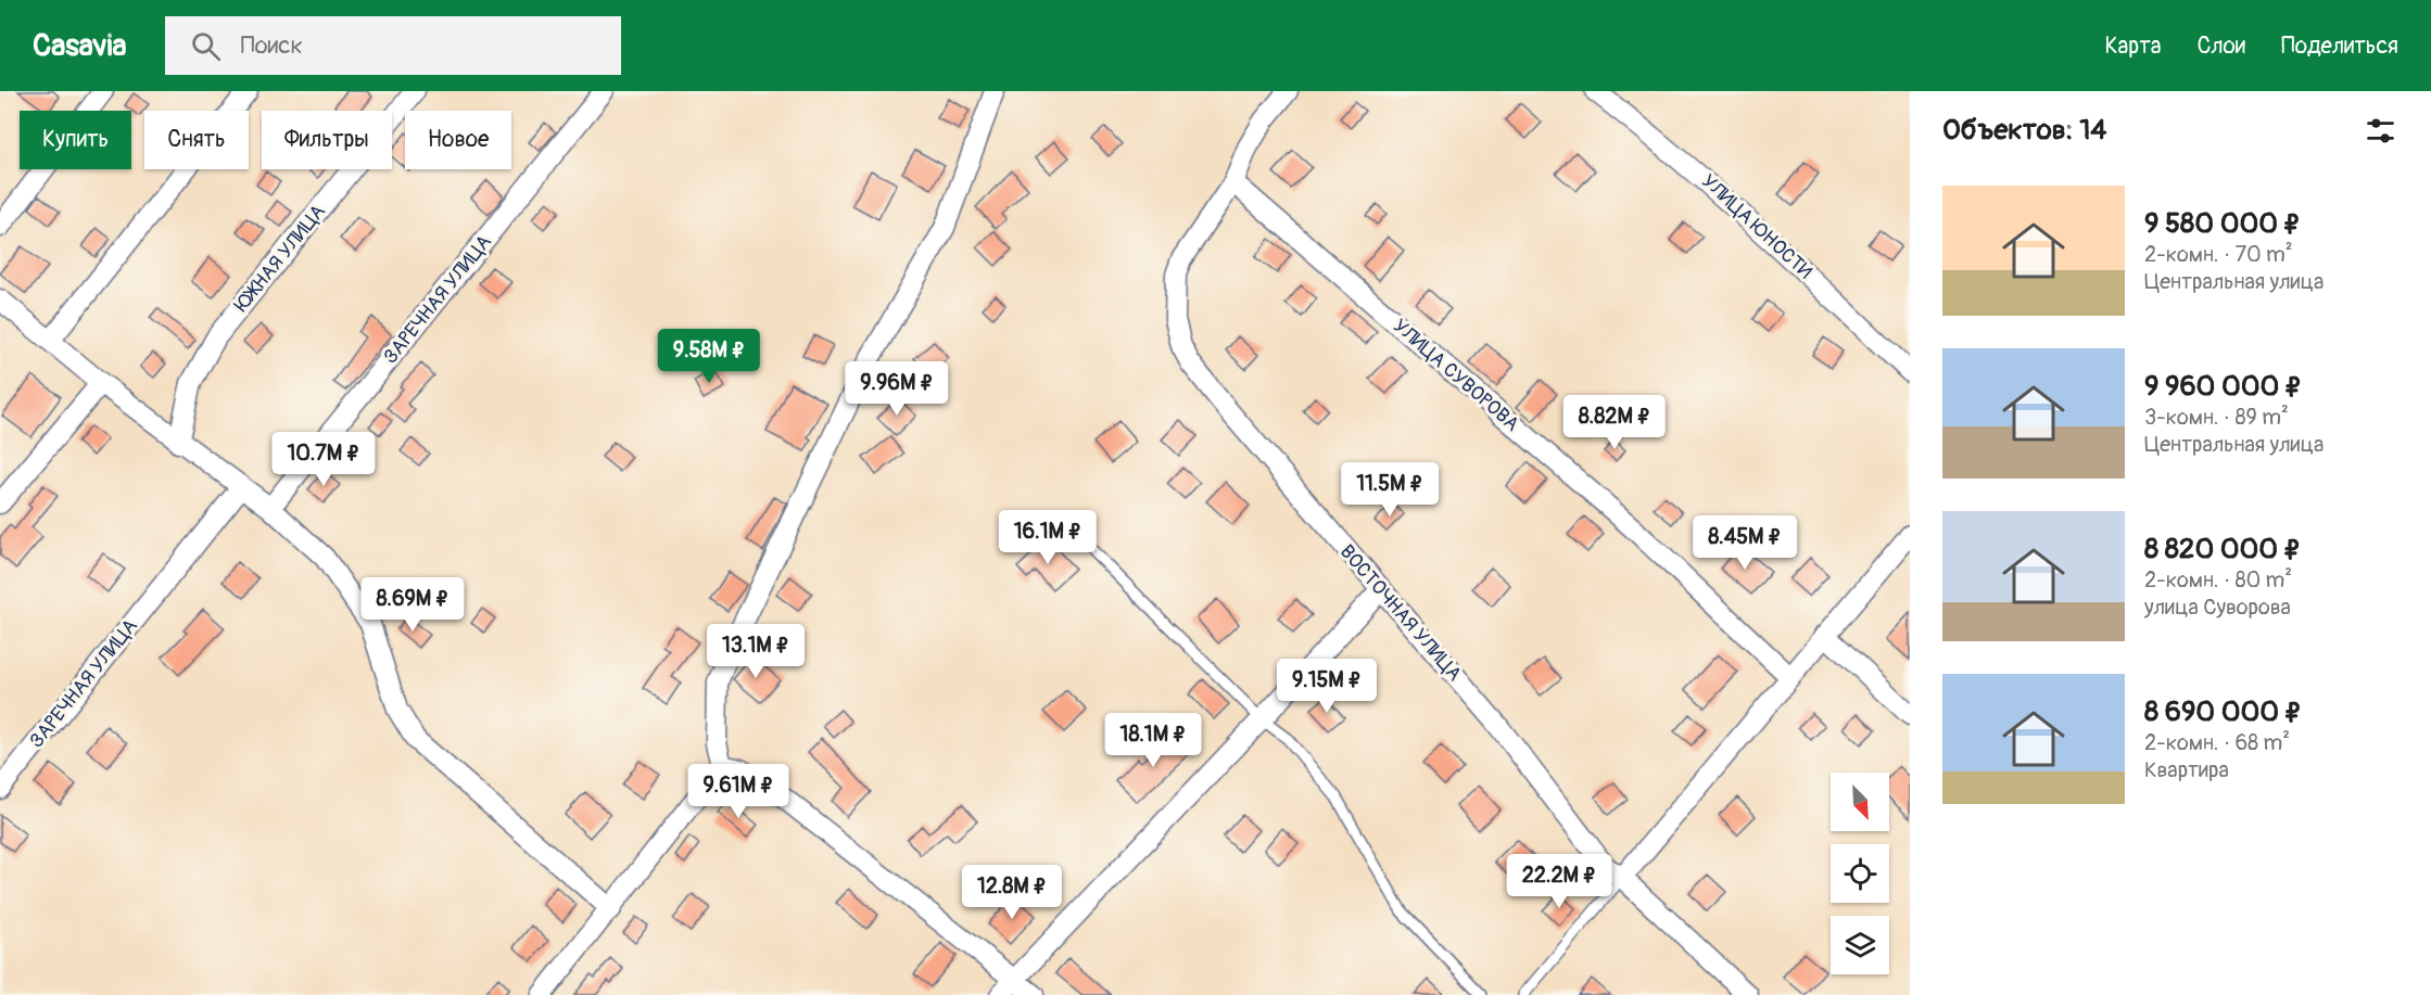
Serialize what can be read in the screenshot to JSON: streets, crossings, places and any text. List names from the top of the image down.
{
  "streets": {
    "street": [
      "УЛИЦА ЮНОСТИ",
      "ЮЖНАЯ УЛИЦА",
      "ЗАРЕЧНАЯ УЛИЦА",
      "УЛИЦА СУВОРОВА",
      "ВОСТОЧНАЯ УЛИЦА"
    ]
  },
  "crossings": [
    ["УЛИЦА СУВОРОВА", "ВОСТОЧНАЯ УЛИЦА"]
  ],
  "north": "bottom right",
  "page": {
    "header": "Casavia",
    "search": "Поиск",
    "nav": ["Карта", "Слои", "Поделиться"],
    "heading": "Объектов: 14",
    "chip": [
      "Купить",
      "Снять",
      "Фильтры",
      "Новое"
    ],
    "list": [
      {
        "name": "9 580 000 ₽",
        "note": "2-комн. · 70 m² · Центральная улица"
      },
      {
        "name": "9 960 000 ₽",
        "note": "3-комн. · 89 m² · Центральная улица"
      },
      {
        "name": "8 820 000 ₽",
        "note": "2-комн. · 80 m² · улица Суворова"
      },
      {
        "name": "8 690 000 ₽",
        "note": "2-комн. · 68 m² · Квартира"
      }
    ],
    "price": [
      "9.58M ₽",
      "9.96M ₽",
      "8.82M ₽",
      "10.7M ₽",
      "11.5M ₽",
      "16.1M ₽",
      "8.45M ₽",
      "8.69M ₽",
      "13.1M ₽",
      "9.15M ₽",
      "18.1M ₽",
      "9.61M ₽",
      "22.2M ₽",
      "12.8M ₽"
    ]
  }
}
